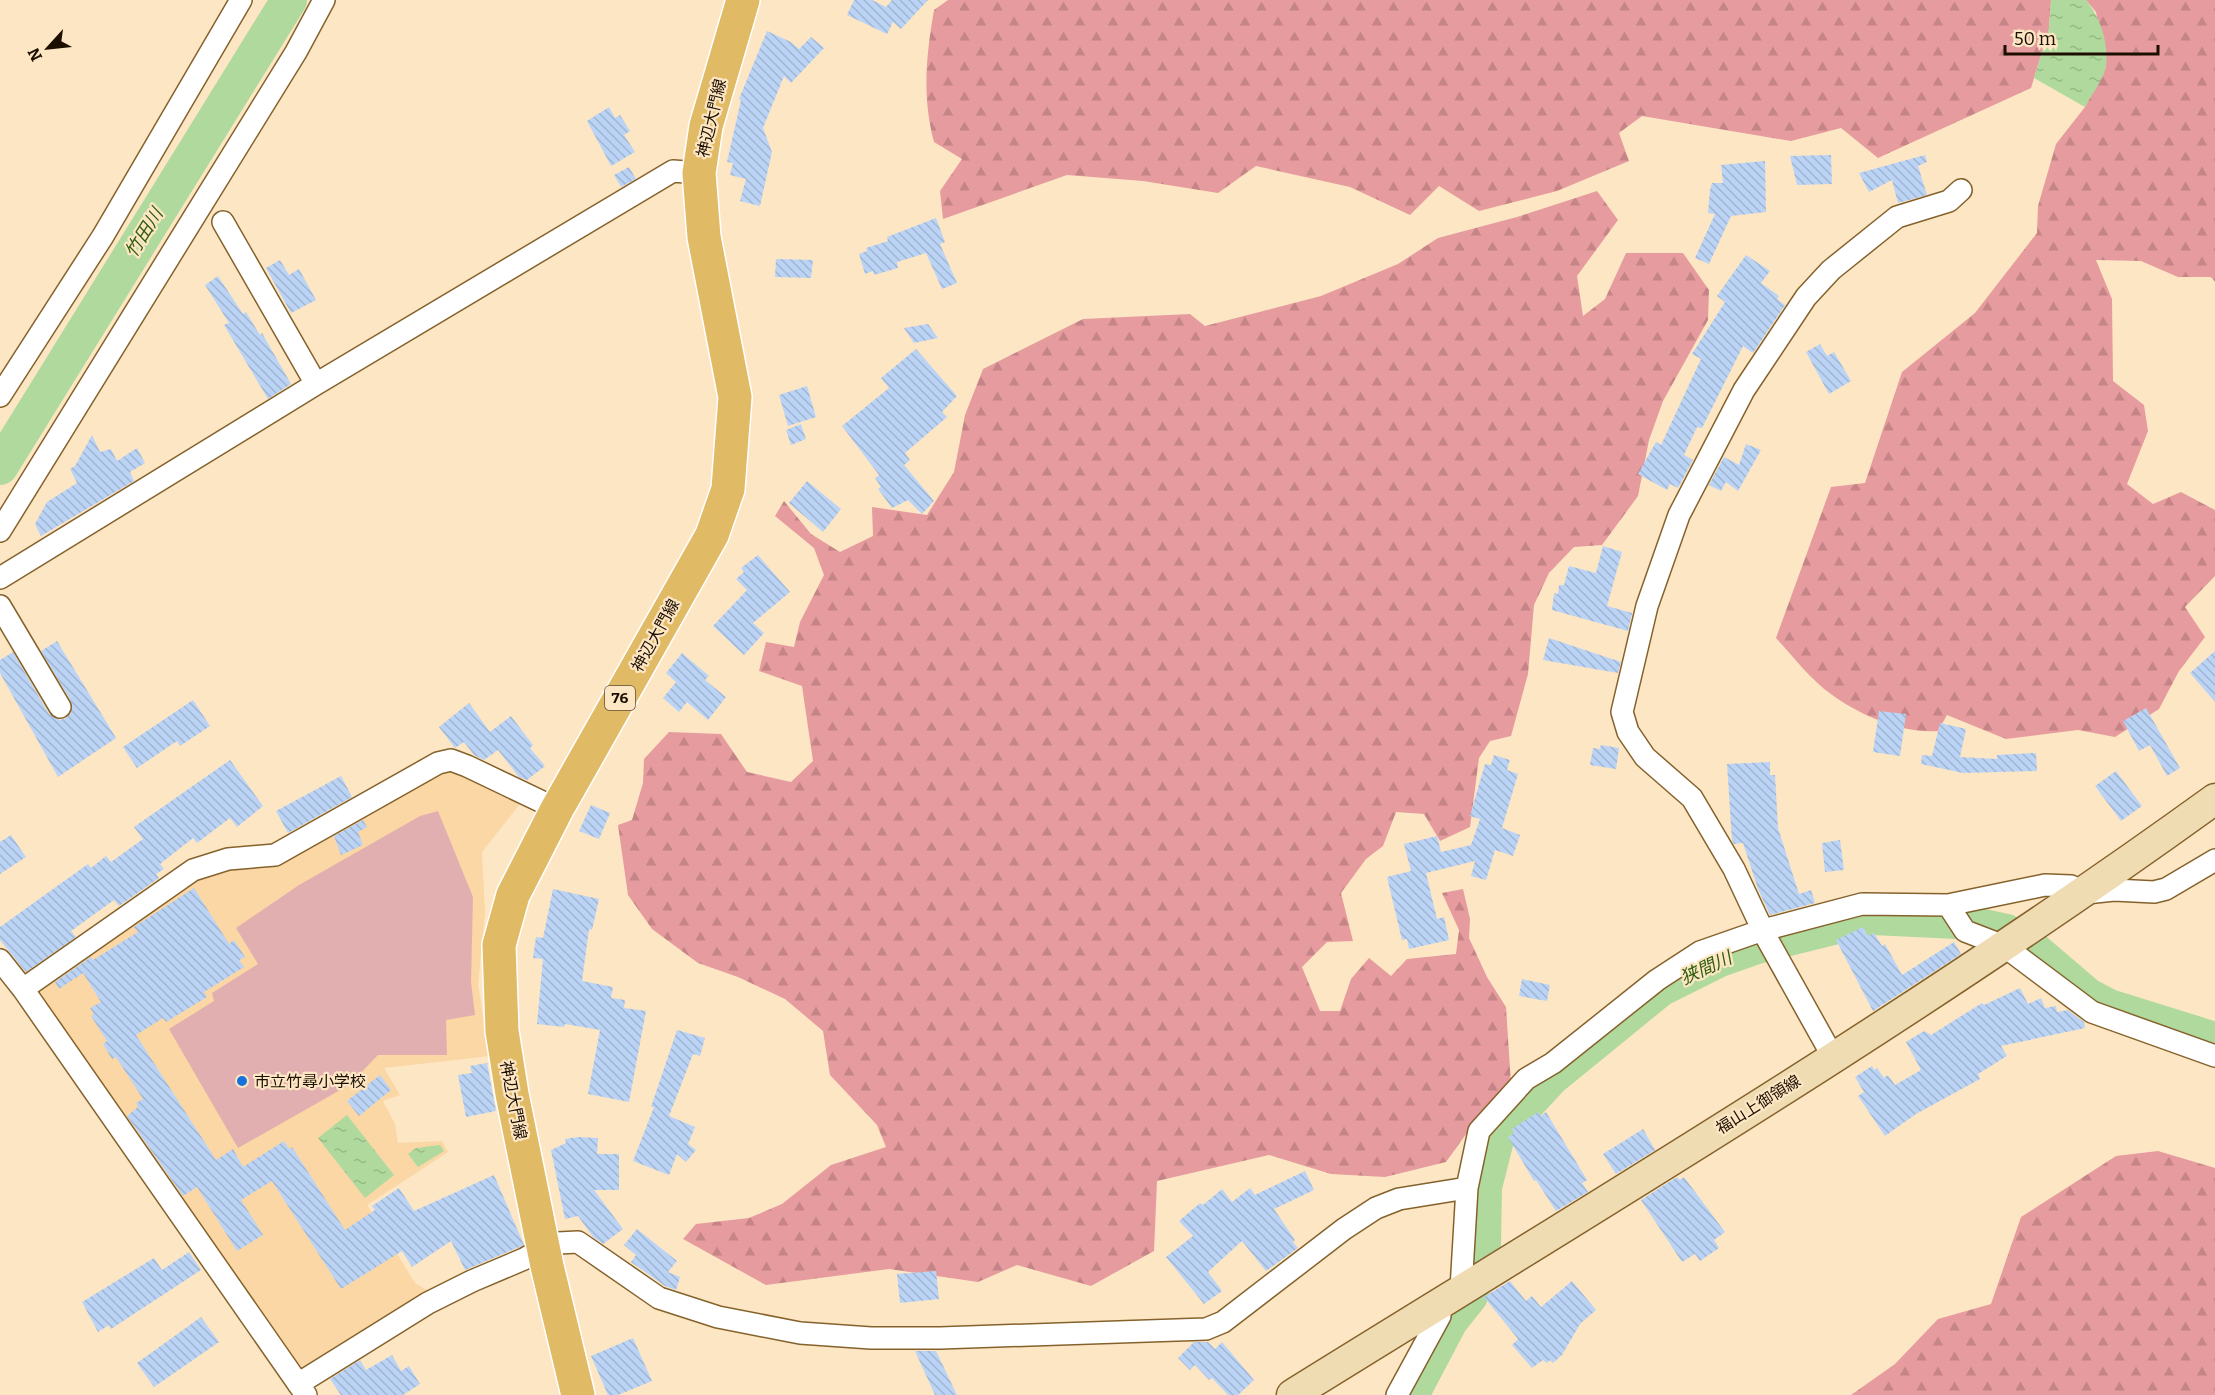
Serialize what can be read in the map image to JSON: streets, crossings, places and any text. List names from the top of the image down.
{
  "streets": {
    "main road": ["神辺大門線", "76", "福山上御領線"]
  },
  "water": ["竹田川", "狭間川"],
  "places": ["市立竹尋小学校"],
  "scale_bar": "50 m",
  "north": "bottom left"
}
